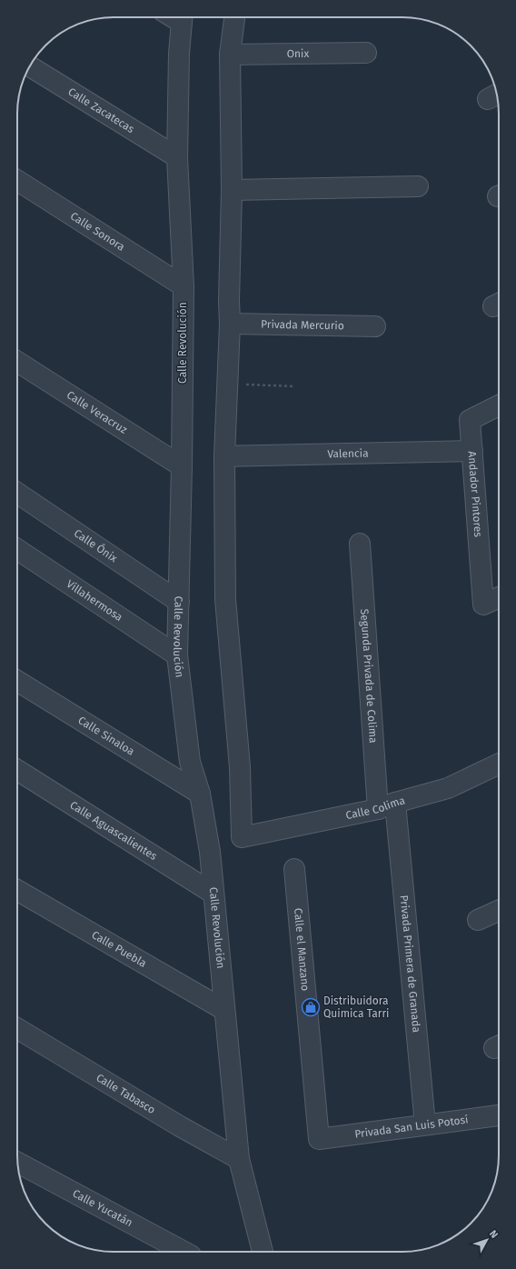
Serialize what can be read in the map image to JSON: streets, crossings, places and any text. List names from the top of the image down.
{
  "streets": {
    "street": [
      "Onix",
      "Calle Zacatecas",
      "Calle Sonora",
      "Privada Mercurio",
      "Calle Revolución",
      "Calle Veracruz",
      "Valencia",
      "Andador Pintores",
      "Calle Ónix",
      "Villahermosa",
      "Segunda Privada de Colima",
      "Calle Sinaloa",
      "Calle Colima",
      "Calle Aguascalientes",
      "Calle Puebla",
      "Calle el Manzano",
      "Privada Primera de Granada",
      "Calle Tabasco",
      "Privada San Luis Potosí",
      "Calle Yucatán"
    ]
  },
  "crossings": [
    ["Calle Zacatecas", "Calle Revolución"],
    ["Calle Sonora", "Calle Revolución"],
    ["Calle Revolución", "Calle Veracruz"],
    ["Calle Revolución", "Calle Ónix"],
    ["Calle Revolución", "Villahermosa"],
    ["Calle Revolución", "Calle Sinaloa"],
    ["Calle Revolución", "Calle Aguascalientes"],
    ["Calle Revolución", "Calle Puebla"],
    ["Calle Revolución", "Calle Tabasco"],
    ["Valencia", "Andador Pintores"],
    ["Valencia", "Calle Colima"],
    ["Segunda Privada de Colima", "Calle Colima"],
    ["Segunda Privada de Colima", "Privada Primera de Granada"],
    ["Calle Colima", "Privada Primera de Granada"],
    ["Calle el Manzano", "Privada San Luis Potosí"],
    ["Privada Primera de Granada", "Privada San Luis Potosí"]
  ],
  "places": {
    "shop": ["Distribuidora Quimica Tarri"]
  },
  "north": "top right"
}
